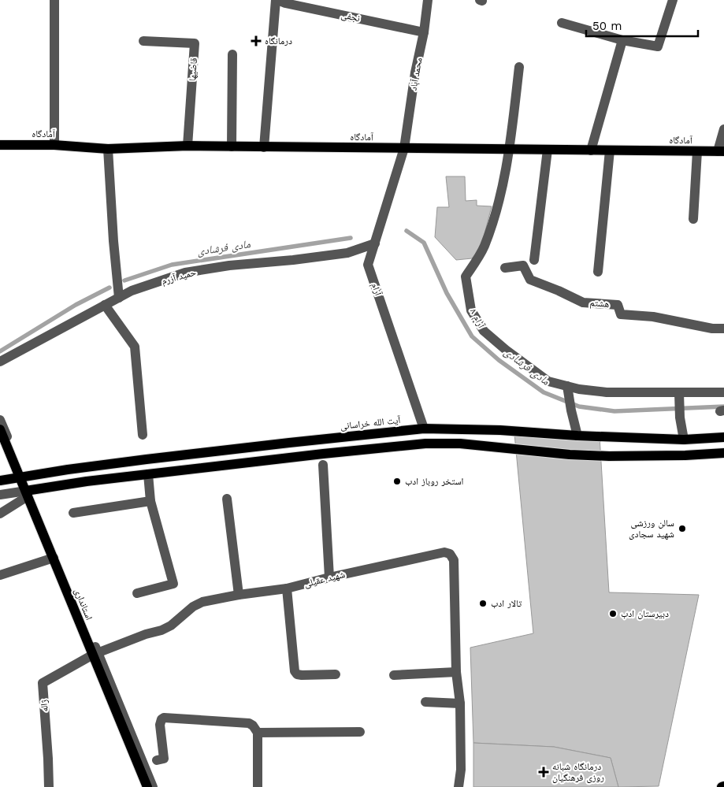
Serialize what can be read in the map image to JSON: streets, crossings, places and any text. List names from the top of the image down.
{
  "streets": {
    "main road": ["آمادگاه", "آیت الله خراسانی", "استانداری"],
    "street": [
      "نجفی",
      "قاضیها",
      "محمد آباد",
      "حمید آزرم",
      "آرام",
      "هشتم",
      "۸ آرام",
      "شهید عقیلی",
      "ژاله"
    ]
  },
  "crossings": [
    ["نجفی", "محمد آباد"],
    ["نجفی", "آمادگاه"],
    ["قاضیها", "آمادگاه"],
    ["محمد آباد", "آمادگاه"],
    ["محمد آباد", "آرام"],
    ["آمادگاه", "آرام"],
    ["آمادگاه", "۸ آرام"],
    ["حمید آزرم", "آرام"],
    ["آرام", "آیت الله خراسانی"],
    ["آیت الله خراسانی", "استانداری"],
    ["شهید عقیلی", "استانداری"],
    ["شهید عقیلی", "ژاله"],
    ["استانداری", "ژاله"]
  ],
  "water": ["مادی فرشادی"],
  "places": {
    "health": ["درمانگاه", "درمانگاه شبانه روزی فرهنگیان"],
    "other": [
      "استخر روباز ادب",
      "سالن ورزشی شهید سجادی",
      "تالار ادب",
      "دبیرستان ادب"
    ]
  },
  "scale_bar": "50 m"
}
